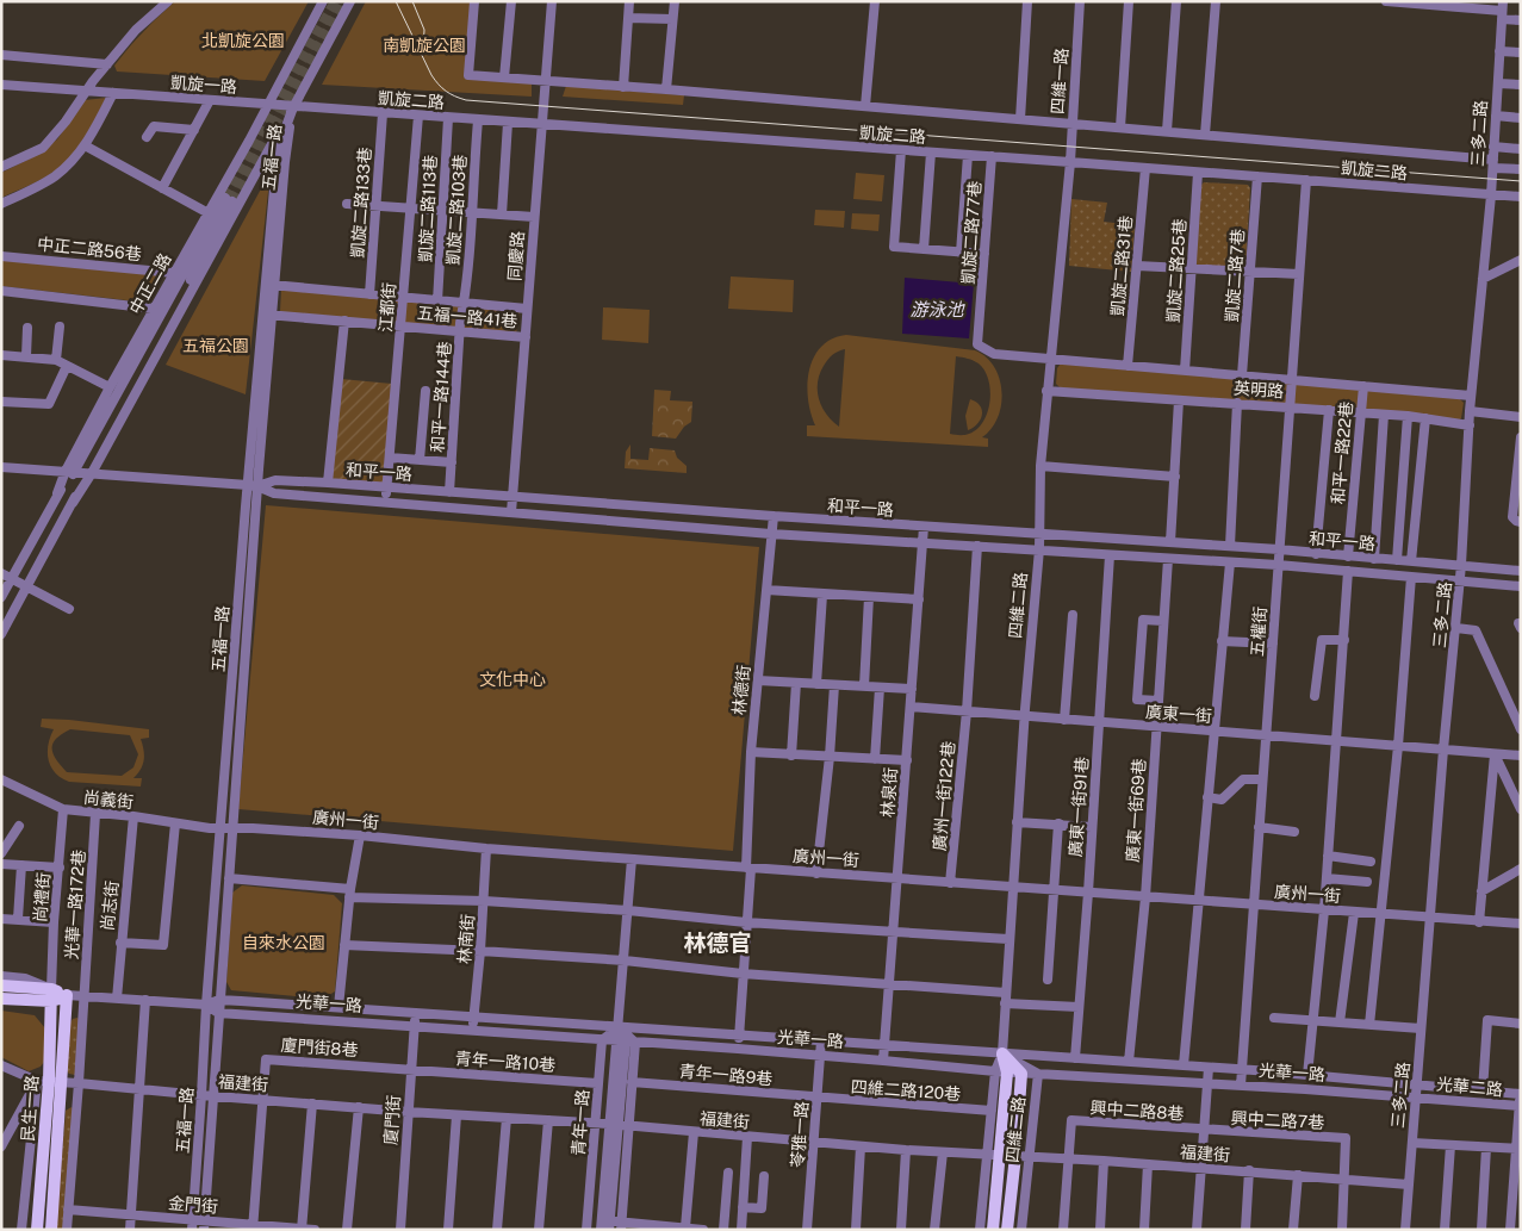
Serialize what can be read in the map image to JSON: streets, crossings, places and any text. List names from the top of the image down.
{
  "streets": {
    "main road": ["四維二路", "光華一路", "民生一路"],
    "street": [
      "四維一路",
      "凱旋一路",
      "凱旋二路",
      "三多二路",
      "五福一路",
      "凱旋二路133巷",
      "凱旋二路113巷",
      "凱旋二路103巷",
      "凱旋二路77巷",
      "中正二路56巷",
      "同慶路",
      "凱旋二路31巷",
      "凱旋二路25巷",
      "凱旋二路7巷",
      "中正二路",
      "江都街",
      "五福一路41巷",
      "英明路",
      "和平一路144巷",
      "和平一路22巷",
      "和平一路",
      "五權街",
      "林德街",
      "廣東一街",
      "林泉街",
      "廣州一街122巷",
      "尚義街",
      "廣東一街91巷",
      "廣東一街69巷",
      "廣州一街",
      "尚禮街",
      "光華一路172巷",
      "尚志街",
      "林南街",
      "廈門街8巷",
      "青年一路10巷",
      "青年一路9巷",
      "福建街",
      "光華二路",
      "四維二路120巷",
      "興中二路8巷",
      "廈門街",
      "興中二路7巷",
      "青年一路",
      "苓雅一路",
      "金門街"
    ]
  },
  "crossings": [
    ["四維一路", "凱旋二路"],
    ["四維一路", "四維二路"],
    ["凱旋一路", "凱旋二路"],
    ["凱旋一路", "五福一路"],
    ["凱旋一路", "中正二路"],
    ["凱旋二路", "三多二路"],
    ["凱旋二路", "五福一路"],
    ["凱旋二路", "凱旋二路133巷"],
    ["凱旋二路", "凱旋二路113巷"],
    ["凱旋二路", "凱旋二路103巷"],
    ["凱旋二路", "凱旋二路77巷"],
    ["凱旋二路", "同慶路"],
    ["凱旋二路", "凱旋二路31巷"],
    ["凱旋二路", "凱旋二路25巷"],
    ["凱旋二路", "凱旋二路7巷"],
    ["凱旋二路", "中正二路"],
    ["凱旋二路", "江都街"],
    ["凱旋二路", "四維二路"],
    ["凱旋二路", "五權街"],
    ["三多二路", "英明路"],
    ["三多二路", "和平一路"],
    ["三多二路", "廣東一街"],
    ["三多二路", "廣州一街"],
    ["三多二路", "光華一路"],
    ["三多二路", "福建街"],
    ["三多二路", "光華二路"],
    ["五福一路", "中正二路"],
    ["五福一路", "五福一路41巷"],
    ["五福一路", "和平一路"],
    ["五福一路", "尚義街"],
    ["五福一路", "廣州一街"],
    ["五福一路", "光華一路"],
    ["五福一路", "福建街"],
    ["五福一路", "金門街"],
    ["凱旋二路103巷", "和平一路144巷"],
    ["凱旋二路77巷", "英明路"],
    ["中正二路56巷", "中正二路"],
    ["同慶路", "五福一路41巷"],
    ["同慶路", "和平一路"],
    ["凱旋二路31巷", "英明路"],
    ["凱旋二路25巷", "英明路"],
    ["凱旋二路7巷", "英明路"],
    ["中正二路", "和平一路"],
    ["江都街", "五福一路41巷"],
    ["江都街", "和平一路"],
    ["五福一路41巷", "和平一路144巷"],
    ["英明路", "和平一路22巷"],
    ["英明路", "四維二路"],
    ["英明路", "五權街"],
    ["和平一路144巷", "和平一路"],
    ["和平一路22巷", "和平一路"],
    ["和平一路", "四維二路"],
    ["和平一路", "五權街"],
    ["和平一路", "林德街"],
    ["和平一路", "林泉街"],
    ["和平一路", "廣州一街122巷"],
    ["和平一路", "廣東一街91巷"],
    ["和平一路", "廣東一街69巷"],
    ["四維二路", "廣東一街"],
    ["四維二路", "廣州一街"],
    ["四維二路", "光華一路"],
    ["四維二路", "福建街"],
    ["四維二路", "四維二路120巷"],
    ["五權街", "廣東一街"],
    ["五權街", "廣州一街"],
    ["五權街", "光華一路"],
    ["林德街", "廣州一街"],
    ["林德街", "光華一路"],
    ["廣東一街", "林泉街"],
    ["廣東一街", "廣州一街122巷"],
    ["廣東一街", "廣東一街91巷"],
    ["廣東一街", "廣東一街69巷"],
    ["林泉街", "廣州一街"],
    ["林泉街", "光華一路"],
    ["廣州一街122巷", "廣州一街"],
    ["尚義街", "廣州一街"],
    ["尚義街", "尚禮街"],
    ["尚義街", "光華一路172巷"],
    ["尚義街", "尚志街"],
    ["廣東一街91巷", "廣州一街"],
    ["廣東一街91巷", "光華一路"],
    ["廣東一街69巷", "廣州一街"],
    ["廣東一街69巷", "光華一路"],
    ["廣州一街", "林南街"],
    ["廣州一街", "青年一路"],
    ["尚禮街", "光華一路"],
    ["尚禮街", "民生一路"],
    ["光華一路172巷", "光華一路"],
    ["尚志街", "光華一路"],
    ["林南街", "光華一路"],
    ["光華一路", "光華二路"],
    ["光華一路", "民生一路"],
    ["光華一路", "廈門街"],
    ["光華一路", "青年一路"],
    ["光華一路", "苓雅一路"],
    ["廈門街8巷", "青年一路10巷"],
    ["廈門街8巷", "福建街"],
    ["廈門街8巷", "廈門街"],
    ["青年一路10巷", "廈門街"],
    ["青年一路10巷", "青年一路"],
    ["青年一路9巷", "四維二路120巷"],
    ["青年一路9巷", "苓雅一路"],
    ["福建街", "民生一路"],
    ["福建街", "興中二路8巷"],
    ["福建街", "廈門街"],
    ["福建街", "興中二路7巷"],
    ["福建街", "青年一路"],
    ["福建街", "苓雅一路"],
    ["四維二路120巷", "苓雅一路"],
    ["興中二路8巷", "興中二路7巷"]
  ],
  "districts": ["林德官"],
  "water": ["游泳池"],
  "parks": [
    "北凱旋公園",
    "南凱旋公園",
    "五福公園",
    "文化中心",
    "自來水公園"
  ]
}
